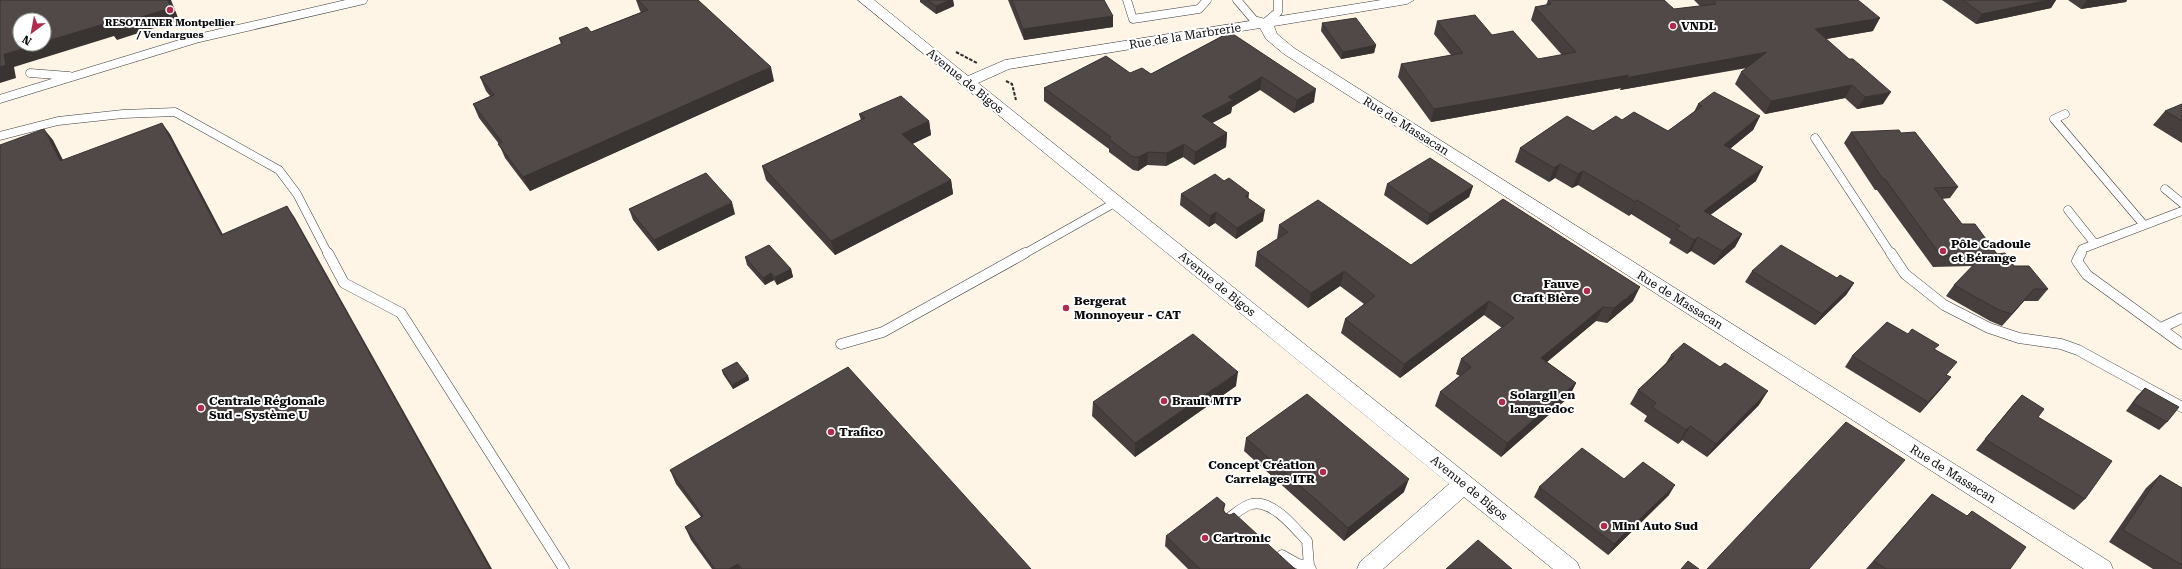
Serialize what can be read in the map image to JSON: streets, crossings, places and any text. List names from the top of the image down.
{
  "streets": {
    "street": ["Rue de la Marbrerie", "Avenue de Bigos", "Rue de Massacan"]
  },
  "crossings": [
    ["Rue de la Marbrerie", "Avenue de Bigos"],
    ["Rue de la Marbrerie", "Rue de Massacan"]
  ],
  "places": [
    "RESOTAINER Montpellier / Vendargues",
    "VNDL",
    "Pôle Cadoule et Bérange",
    "Fauve Craft Bière",
    "Bergerat Monnoyeur - CAT",
    "Brault MTP",
    "Solargil en languedoc",
    "Centrale Régionale Sud - Système U",
    "Trafico",
    "Concept Création Carrelages ITR",
    "Mini Auto Sud",
    "Cartronic"
  ],
  "north": "bottom left"
}
